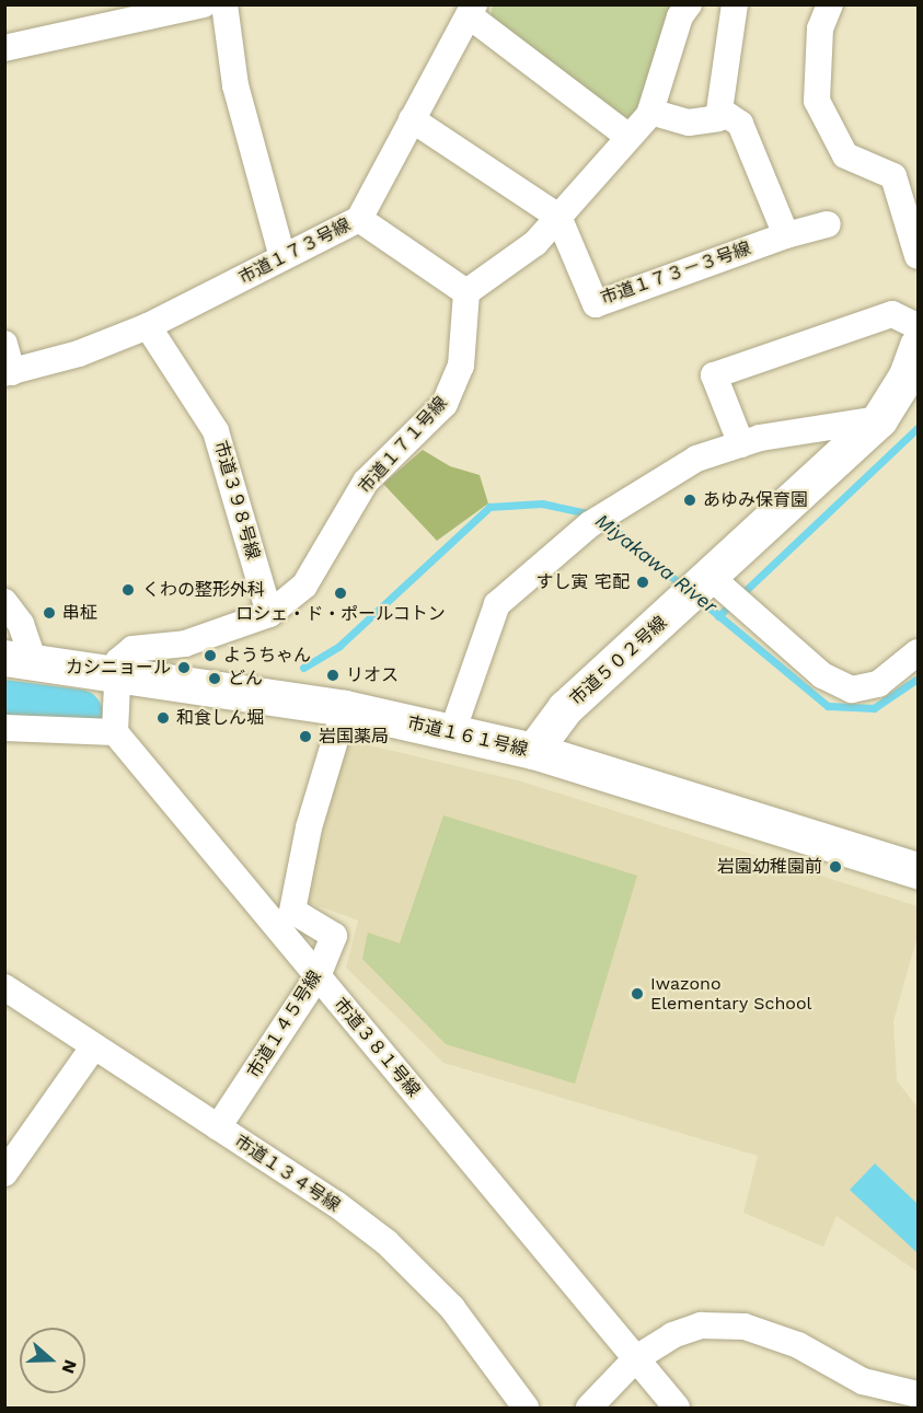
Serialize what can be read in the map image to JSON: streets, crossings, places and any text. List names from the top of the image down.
{
  "streets": {
    "street": [
      "市道１７３号線",
      "市道１７３－３号線",
      "市道１７１号線",
      "市道３９８号線",
      "市道５０２号線",
      "市道１６１号線",
      "市道１４５号線",
      "市道３８１号線",
      "市道１３４号線"
    ]
  },
  "crossings": [
    ["市道１７３号線", "市道３９８号線"],
    ["市道１７１号線", "市道３９８号線"],
    ["市道１７１号線", "市道１６１号線"],
    ["市道５０２号線", "市道１６１号線"],
    ["市道１６１号線", "市道１４５号線"],
    ["市道１４５号線", "市道３８１号線"],
    ["市道１４５号線", "市道１３４号線"]
  ],
  "water": ["Miyakawa River"],
  "places": [
    "あゆみ保育園",
    "すし寅 宅配",
    "くわの整形外科",
    "ロシェ・ド・ポールコトン",
    "串柾",
    "ようちゃん",
    "カシニョール",
    "リオス",
    "どん",
    "和食しん堀",
    "岩国薬局",
    "岩園幼稚園前",
    "Iwazono Elementary School"
  ],
  "north": "right"
}
